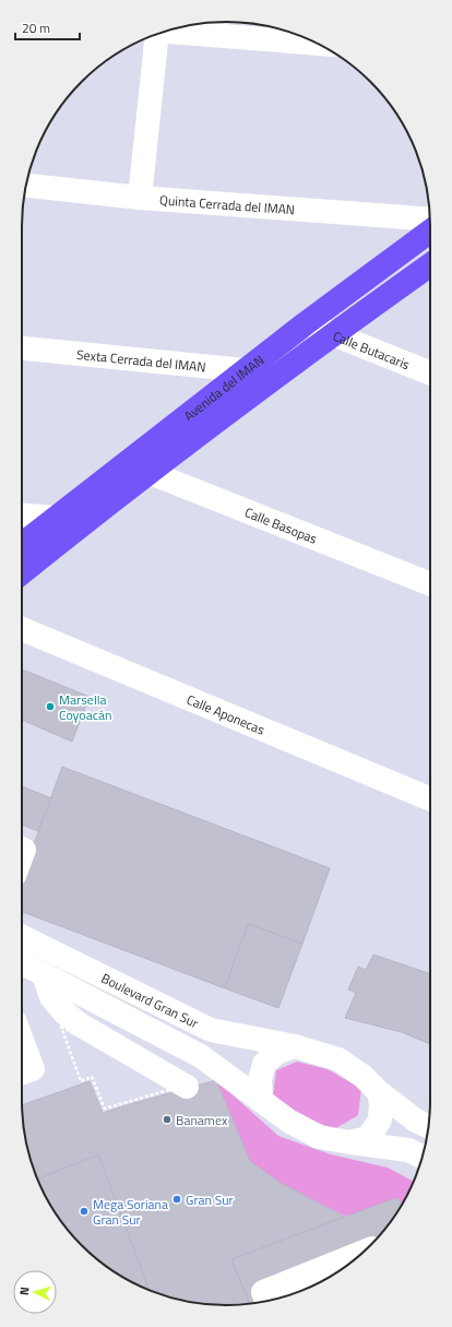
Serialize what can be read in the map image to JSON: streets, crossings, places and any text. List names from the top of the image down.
{
  "streets": {
    "main road": ["Avenida del IMAN"],
    "street": [
      "Quinta Cerrada del IMAN",
      "Calle Butacaris",
      "Sexta Cerrada del IMAN",
      "Calle Basopas",
      "Calle Aponecas",
      "Boulevard Gran Sur"
    ]
  },
  "crossings": [
    ["Calle Butacaris", "Avenida del IMAN"],
    ["Sexta Cerrada del IMAN", "Avenida del IMAN"],
    ["Avenida del IMAN", "Calle Basopas"]
  ],
  "places": [
    "Marsella Coyoacán",
    "Banamex",
    "Gran Sur",
    "Mega Soriana Gran Sur"
  ],
  "scale_bar": "20 m",
  "north": "left"
}
